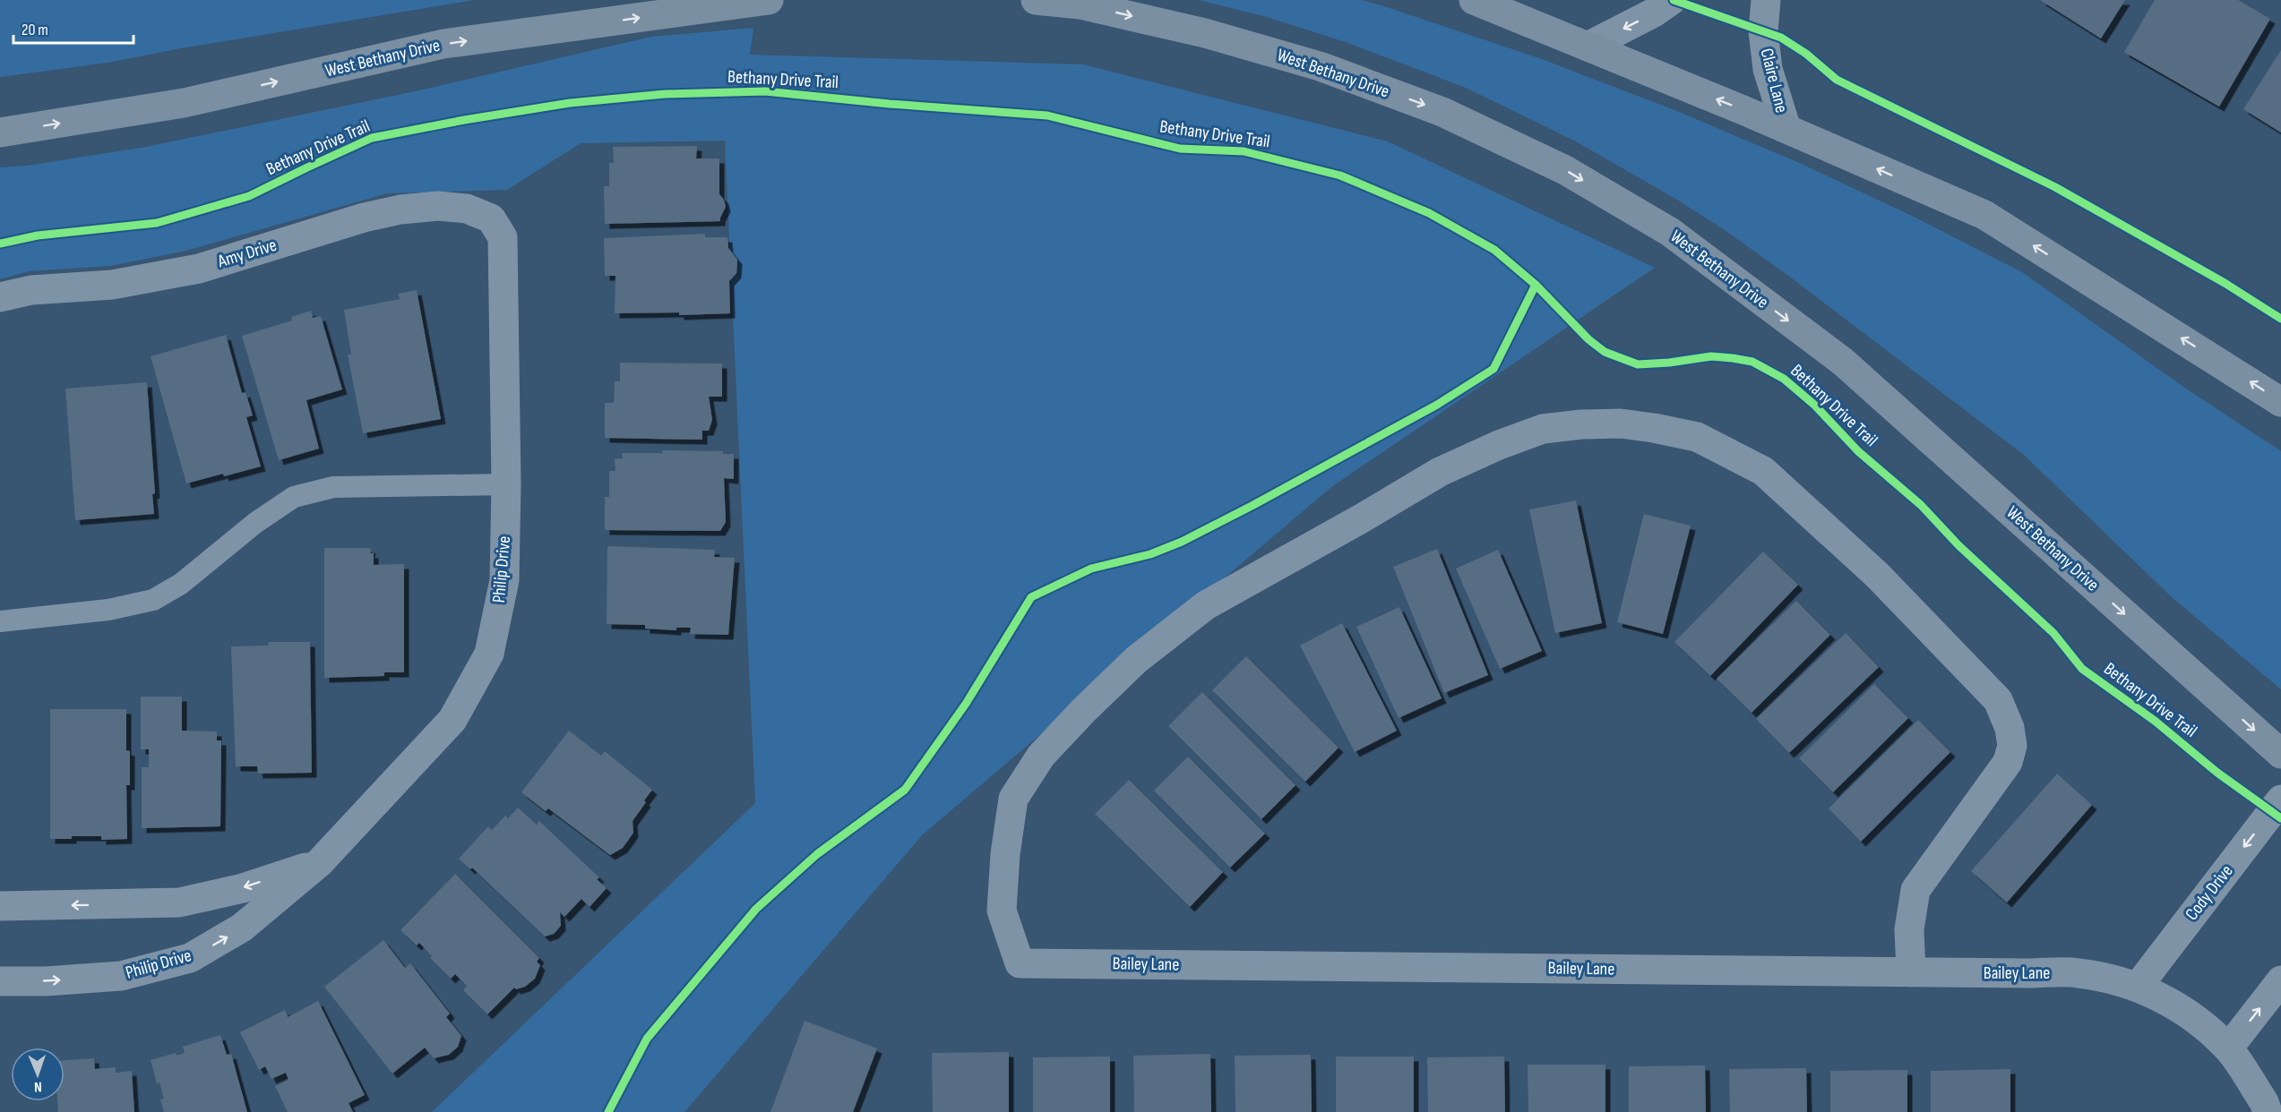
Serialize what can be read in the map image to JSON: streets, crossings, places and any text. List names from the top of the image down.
{
  "streets": {
    "main road": ["West Bethany Drive"],
    "street": [
      "Claire Lane",
      "Amy Drive",
      "Philip Drive",
      "Cody Drive",
      "Bailey Lane"
    ],
    "cycle path": ["Bethany Drive Trail"]
  },
  "crossings": [
    ["Amy Drive", "Philip Drive"],
    ["Cody Drive", "Bailey Lane"]
  ],
  "scale_bar": "20 m",
  "north": "bottom"
}
